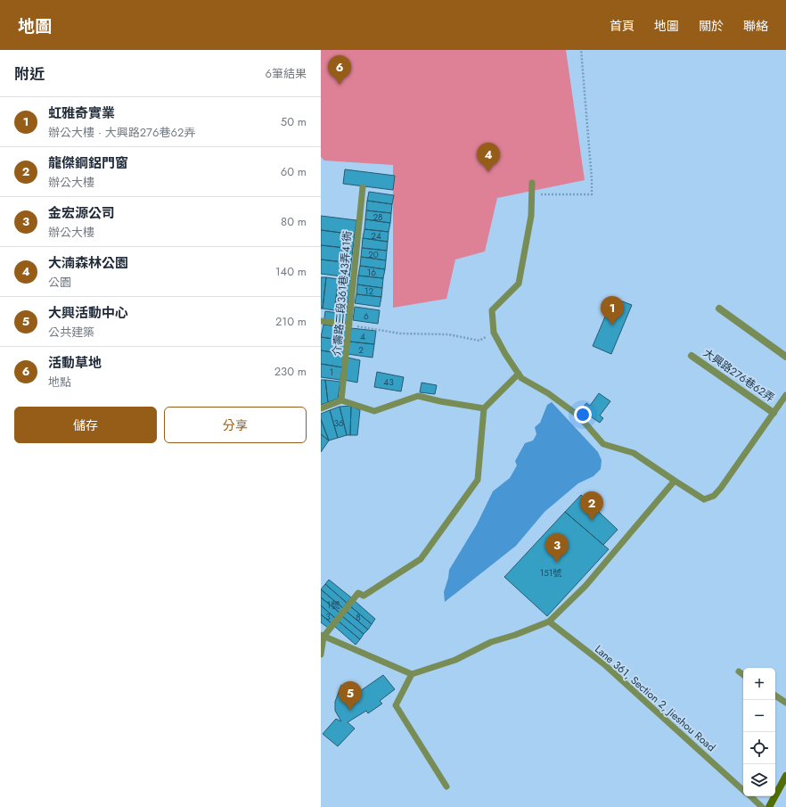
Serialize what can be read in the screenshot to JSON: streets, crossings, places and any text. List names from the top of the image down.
{
  "streets": {
    "street": ["大興路276巷62弄"],
    "lane": ["介壽路二段361巷43弄41衖", "Lane 361, Section 2, Jieshou Road"]
  },
  "house_numbers": [
    "28",
    "24",
    "20",
    "16",
    "12",
    "6",
    "4",
    "2",
    "1",
    "43",
    "36",
    "151號",
    "1號",
    "3",
    "8"
  ],
  "page": {
    "header": "地圖",
    "nav": [
      "首頁",
      "地圖",
      "關於",
      "聯絡"
    ],
    "heading": ["附近", "6筆結果"],
    "pins": [
      "6",
      "4",
      "1",
      "2",
      "3",
      "5"
    ],
    "list": [
      {
        "mark": "1",
        "name": "虹雅奇實業",
        "note": "辦公大樓 · 大興路276巷62弄",
        "value": "50 m"
      },
      {
        "mark": "2",
        "name": "龍傑鋼鋁門窗",
        "note": "辦公大樓",
        "value": "60 m"
      },
      {
        "mark": "3",
        "name": "金宏源公司",
        "note": "辦公大樓",
        "value": "80 m"
      },
      {
        "mark": "4",
        "name": "大湳森林公園",
        "note": "公園",
        "value": "140 m"
      },
      {
        "mark": "5",
        "name": "大興活動中心",
        "note": "公共建築",
        "value": "210 m"
      },
      {
        "mark": "6",
        "name": "活動草地",
        "note": "地點",
        "value": "230 m"
      }
    ],
    "buttons": ["儲存", "分享"],
    "map_buttons": ["+", "−"]
  }
}
